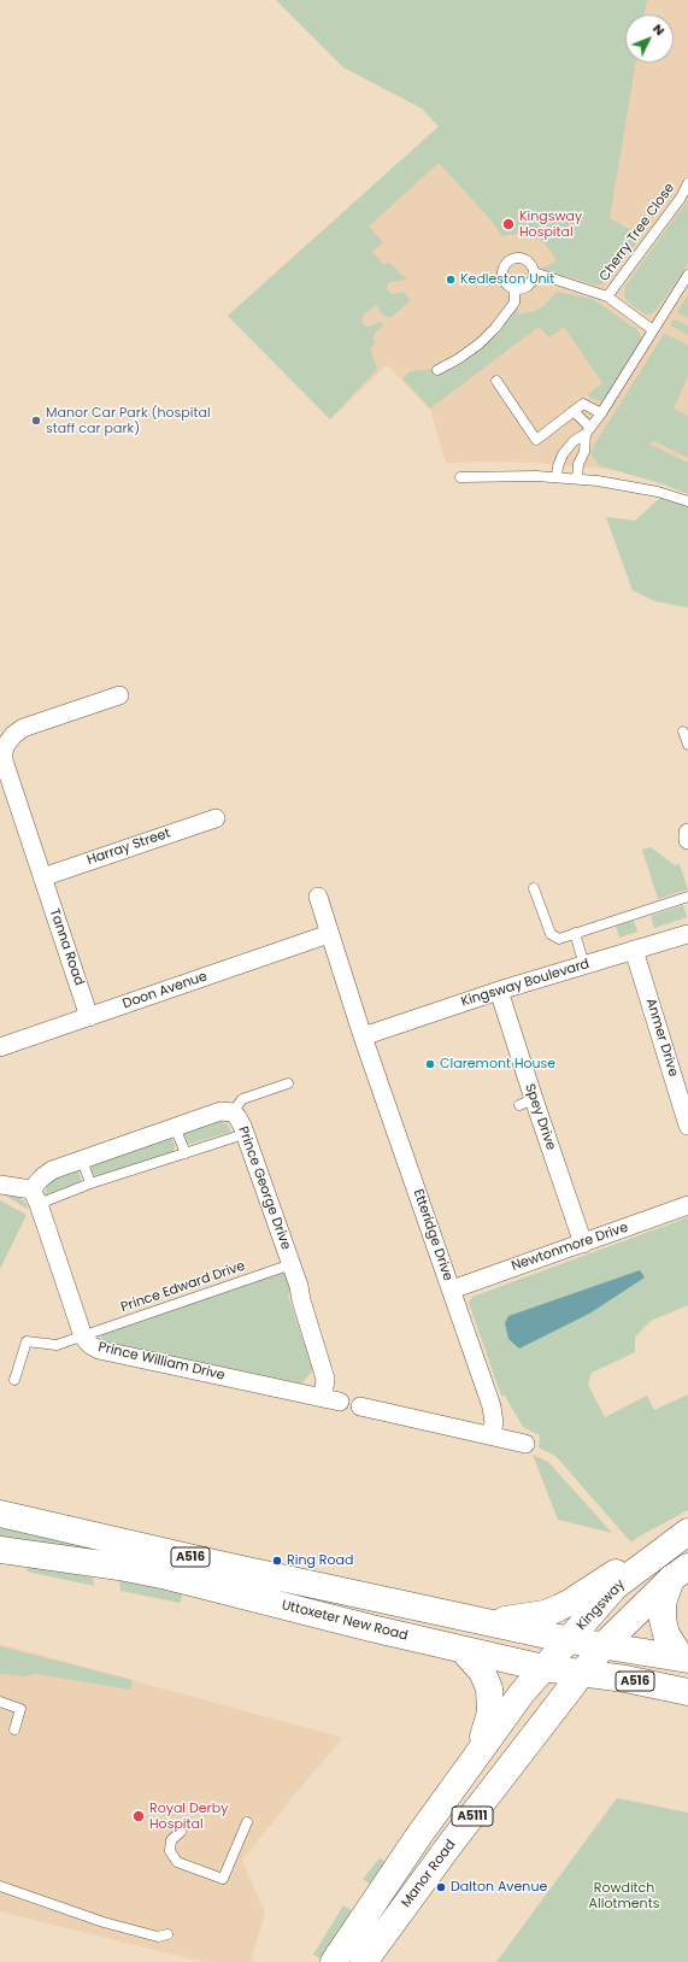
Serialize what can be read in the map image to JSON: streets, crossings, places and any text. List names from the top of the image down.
{
  "streets": {
    "main road": [
      "A516",
      "Kingsway",
      "Uttoxeter New Road",
      "A5111",
      "Manor Road"
    ],
    "street": [
      "Harray Street",
      "Tanna Road",
      "Kingsway Boulevard",
      "Doon Avenue",
      "Anmer Drive",
      "Spey Drive",
      "Prince George Drive",
      "Etteridge Drive",
      "Newtonmore Drive",
      "Prince William Drive"
    ],
    "lane": ["Cherry Tree Close", "Prince Edward Drive"]
  },
  "crossings": [
    ["Harray Street", "Tanna Road"],
    ["Tanna Road", "Doon Avenue"],
    ["Kingsway Boulevard", "Anmer Drive"],
    ["Kingsway Boulevard", "Spey Drive"],
    ["Kingsway Boulevard", "Etteridge Drive"],
    ["Doon Avenue", "Etteridge Drive"],
    ["Spey Drive", "Newtonmore Drive"],
    ["Prince George Drive", "Prince Edward Drive"],
    ["Prince George Drive", "Prince William Drive"],
    ["Etteridge Drive", "Newtonmore Drive"],
    ["Prince Edward Drive", "Prince William Drive"],
    ["Kingsway", "Uttoxeter New Road"],
    ["Kingsway", "A5111"],
    ["Uttoxeter New Road", "A5111"],
    ["Uttoxeter New Road", "Manor Road"],
    ["A5111", "Manor Road"]
  ],
  "parks": ["Rowditch Allotments"],
  "places": [
    "Kingsway Hospital",
    "Kedleston Unit",
    "Manor Car Park (hospital staff car park)",
    "Claremont House",
    "Ring Road",
    "Royal Derby Hospital",
    "Dalton Avenue"
  ],
  "north": "top right"
}
